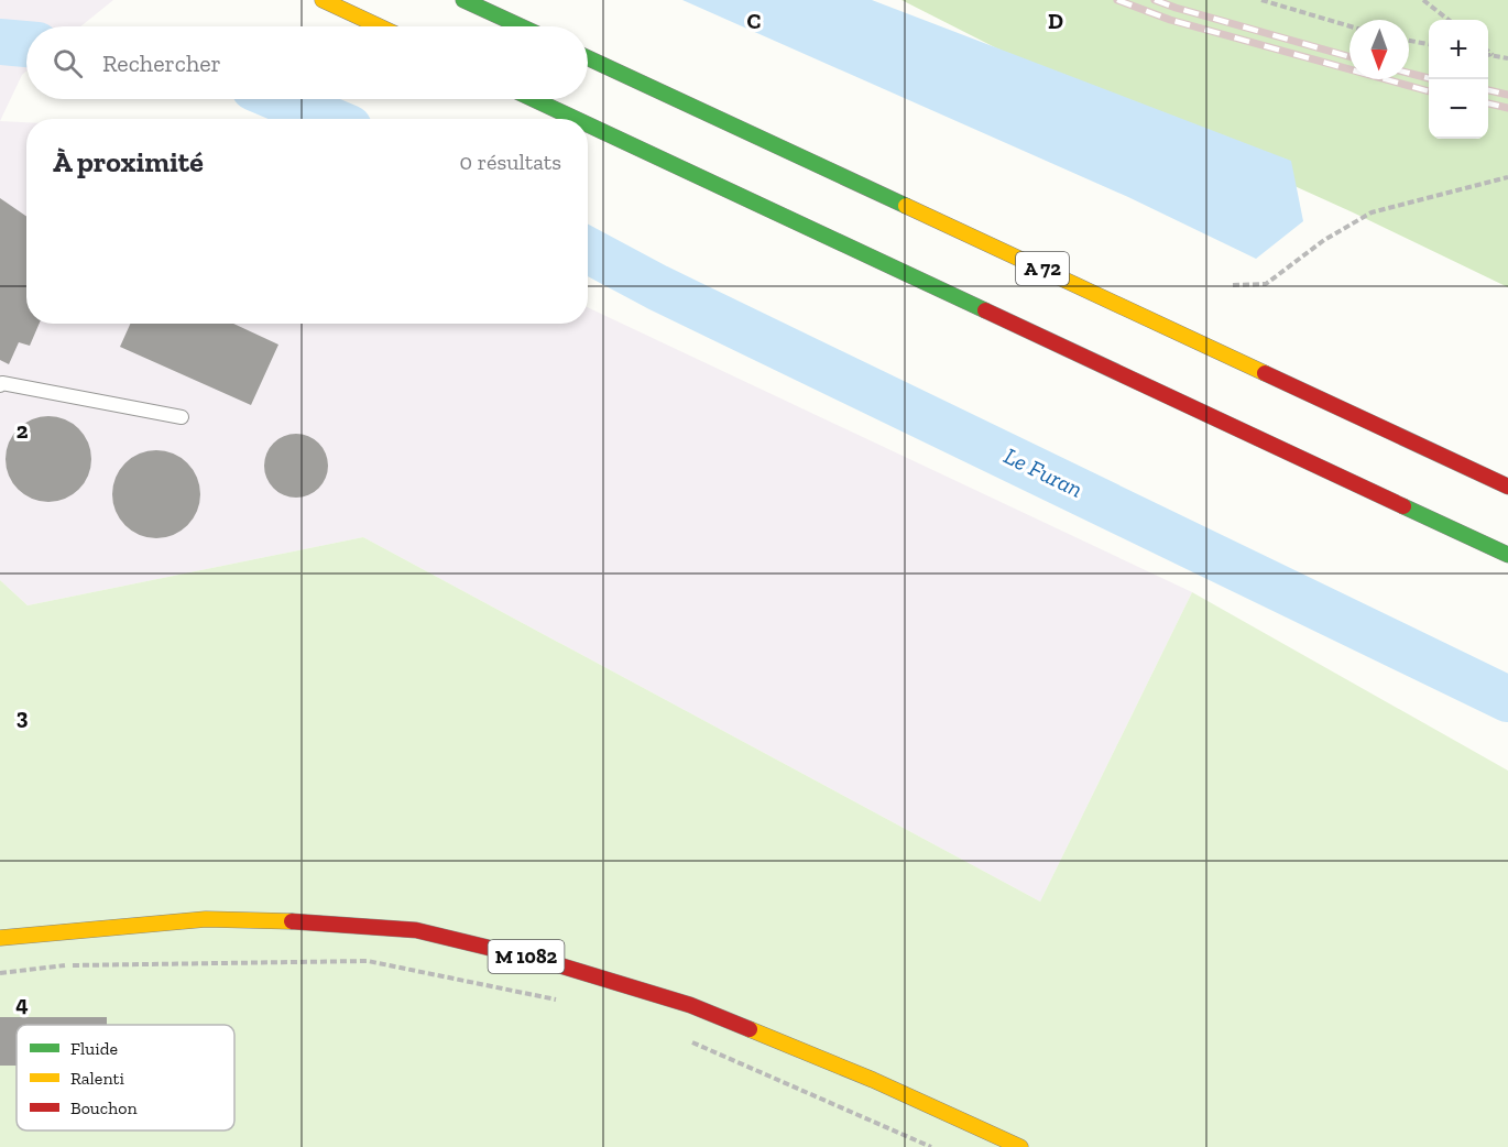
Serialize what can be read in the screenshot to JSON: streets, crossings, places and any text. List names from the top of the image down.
{
  "streets": {
    "main road": ["A 72", "M 1082"]
  },
  "water": ["Le Furan"],
  "legend": ["Fluide", "Ralenti", "Bouchon"],
  "north": "bottom",
  "page": {
    "map_buttons": ["+", "−"],
    "search": "Rechercher",
    "heading": ["À proximité", "0 résultats"]
  },
  "grid": {
    "columns": ["C", "D"],
    "rows": ["2", "3", "4"]
  }
}
